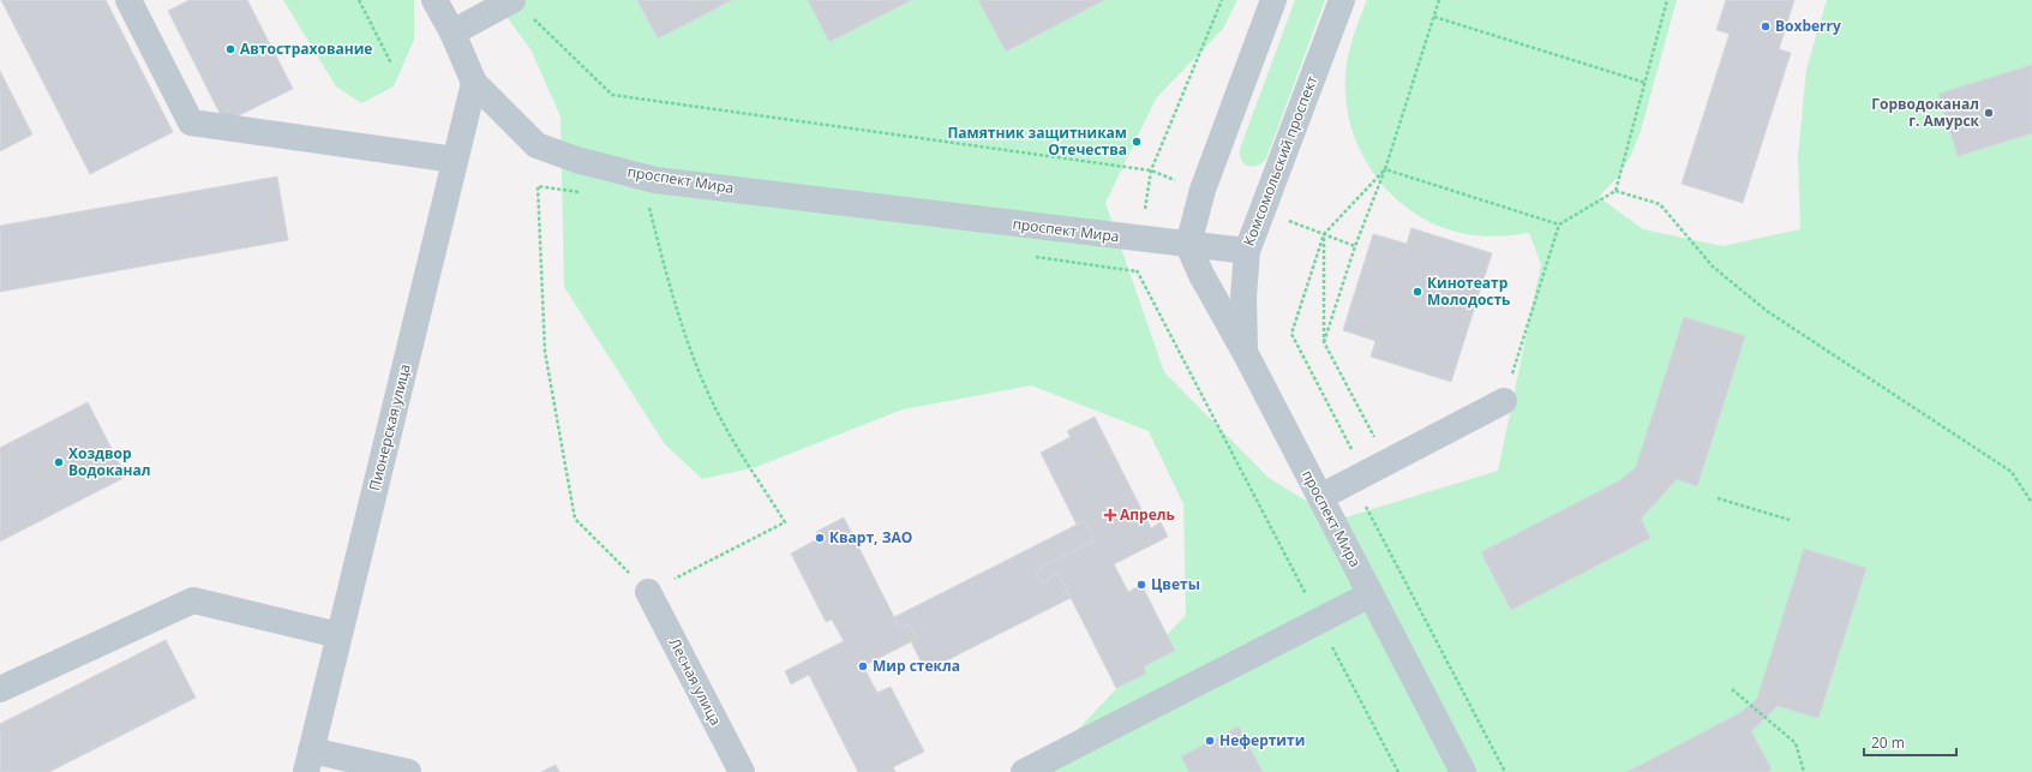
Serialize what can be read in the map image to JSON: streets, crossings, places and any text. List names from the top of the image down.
{
  "streets": {
    "street": [
      "Комсомольский проспект",
      "проспект Мира",
      "Пионерская улица",
      "Лесная улица"
    ]
  },
  "crossings": [
    ["Комсомольский проспект", "проспект Мира"],
    ["проспект Мира", "Пионерская улица"]
  ],
  "places": {
    "other": [
      "Boxberry",
      "Автострахование",
      "Горводоканал г. Амурск",
      "Памятник защитникам Отечества",
      "Кинотеатр Молодость",
      "Хоздвор Водоканал",
      "Кварт, ЗАО",
      "Цветы",
      "Мир стекла",
      "Нефертити"
    ],
    "health": ["Апрель"]
  },
  "scale_bar": "20 m"
}
